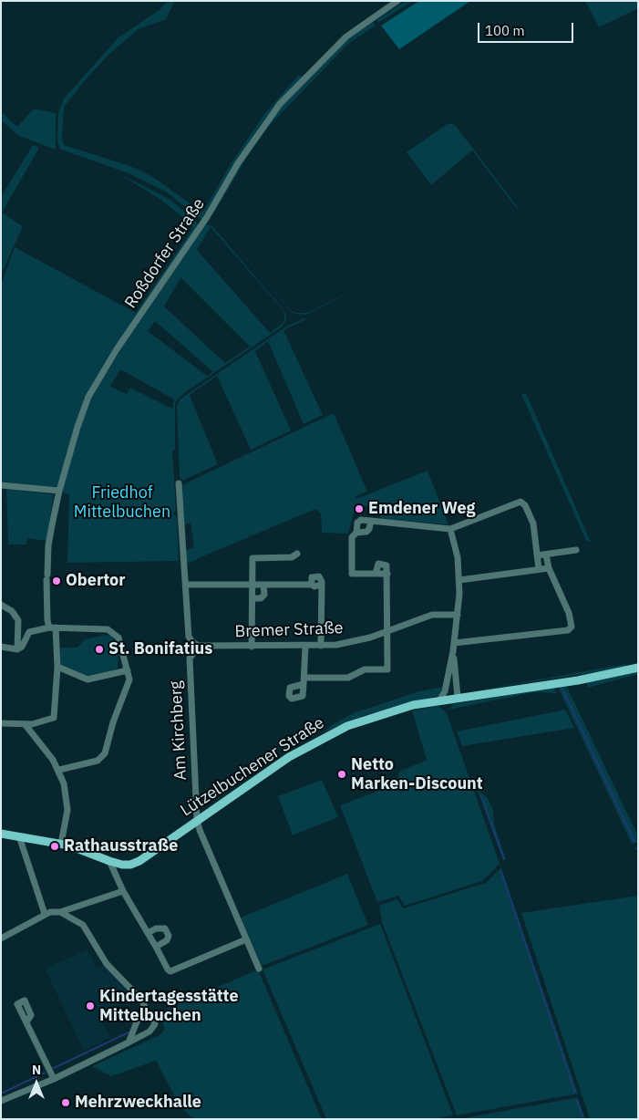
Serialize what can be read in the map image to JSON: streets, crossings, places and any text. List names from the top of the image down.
{
  "streets": {
    "main road": ["Lützelbuchener Straße"],
    "street": ["Roßdorfer Straße", "Bremer Straße", "Am Kirchberg"]
  },
  "crossings": [
    ["Bremer Straße", "Am Kirchberg"],
    ["Am Kirchberg", "Lützelbuchener Straße"]
  ],
  "parks": ["Friedhof Mittelbuchen"],
  "places": [
    "Emdener Weg",
    "Obertor",
    "St. Bonifatius",
    "Netto Marken-Discount",
    "Rathausstraße",
    "Kindertagesstätte Mittelbuchen",
    "Mehrzweckhalle"
  ],
  "scale_bar": "100 m",
  "north": "top"
}
